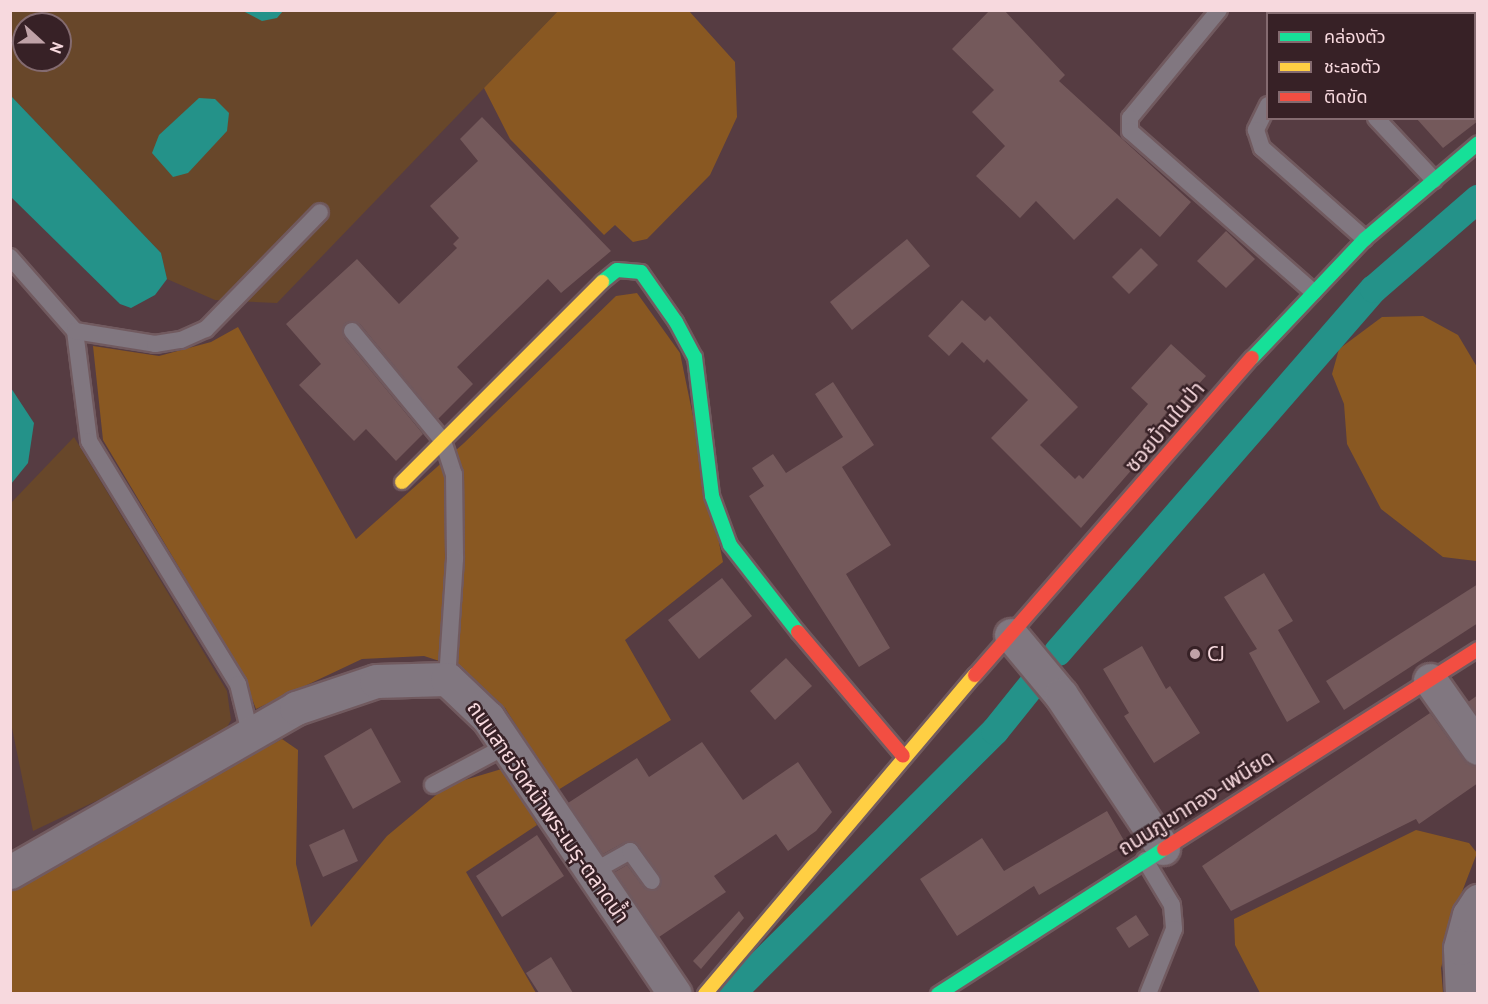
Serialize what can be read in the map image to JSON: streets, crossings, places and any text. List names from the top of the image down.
{
  "streets": {
    "street": ["ซอยบ้านในป่า", "ถนนภูเขาทอง-เพนียด", "ถนนสายวัดหน้าพระเมรุ-ตลาดน้ำ"]
  },
  "places": ["CJ"],
  "legend": ["คล่องตัว", "ชะลอตัว", "ติดขัด"],
  "north": "right"
}
